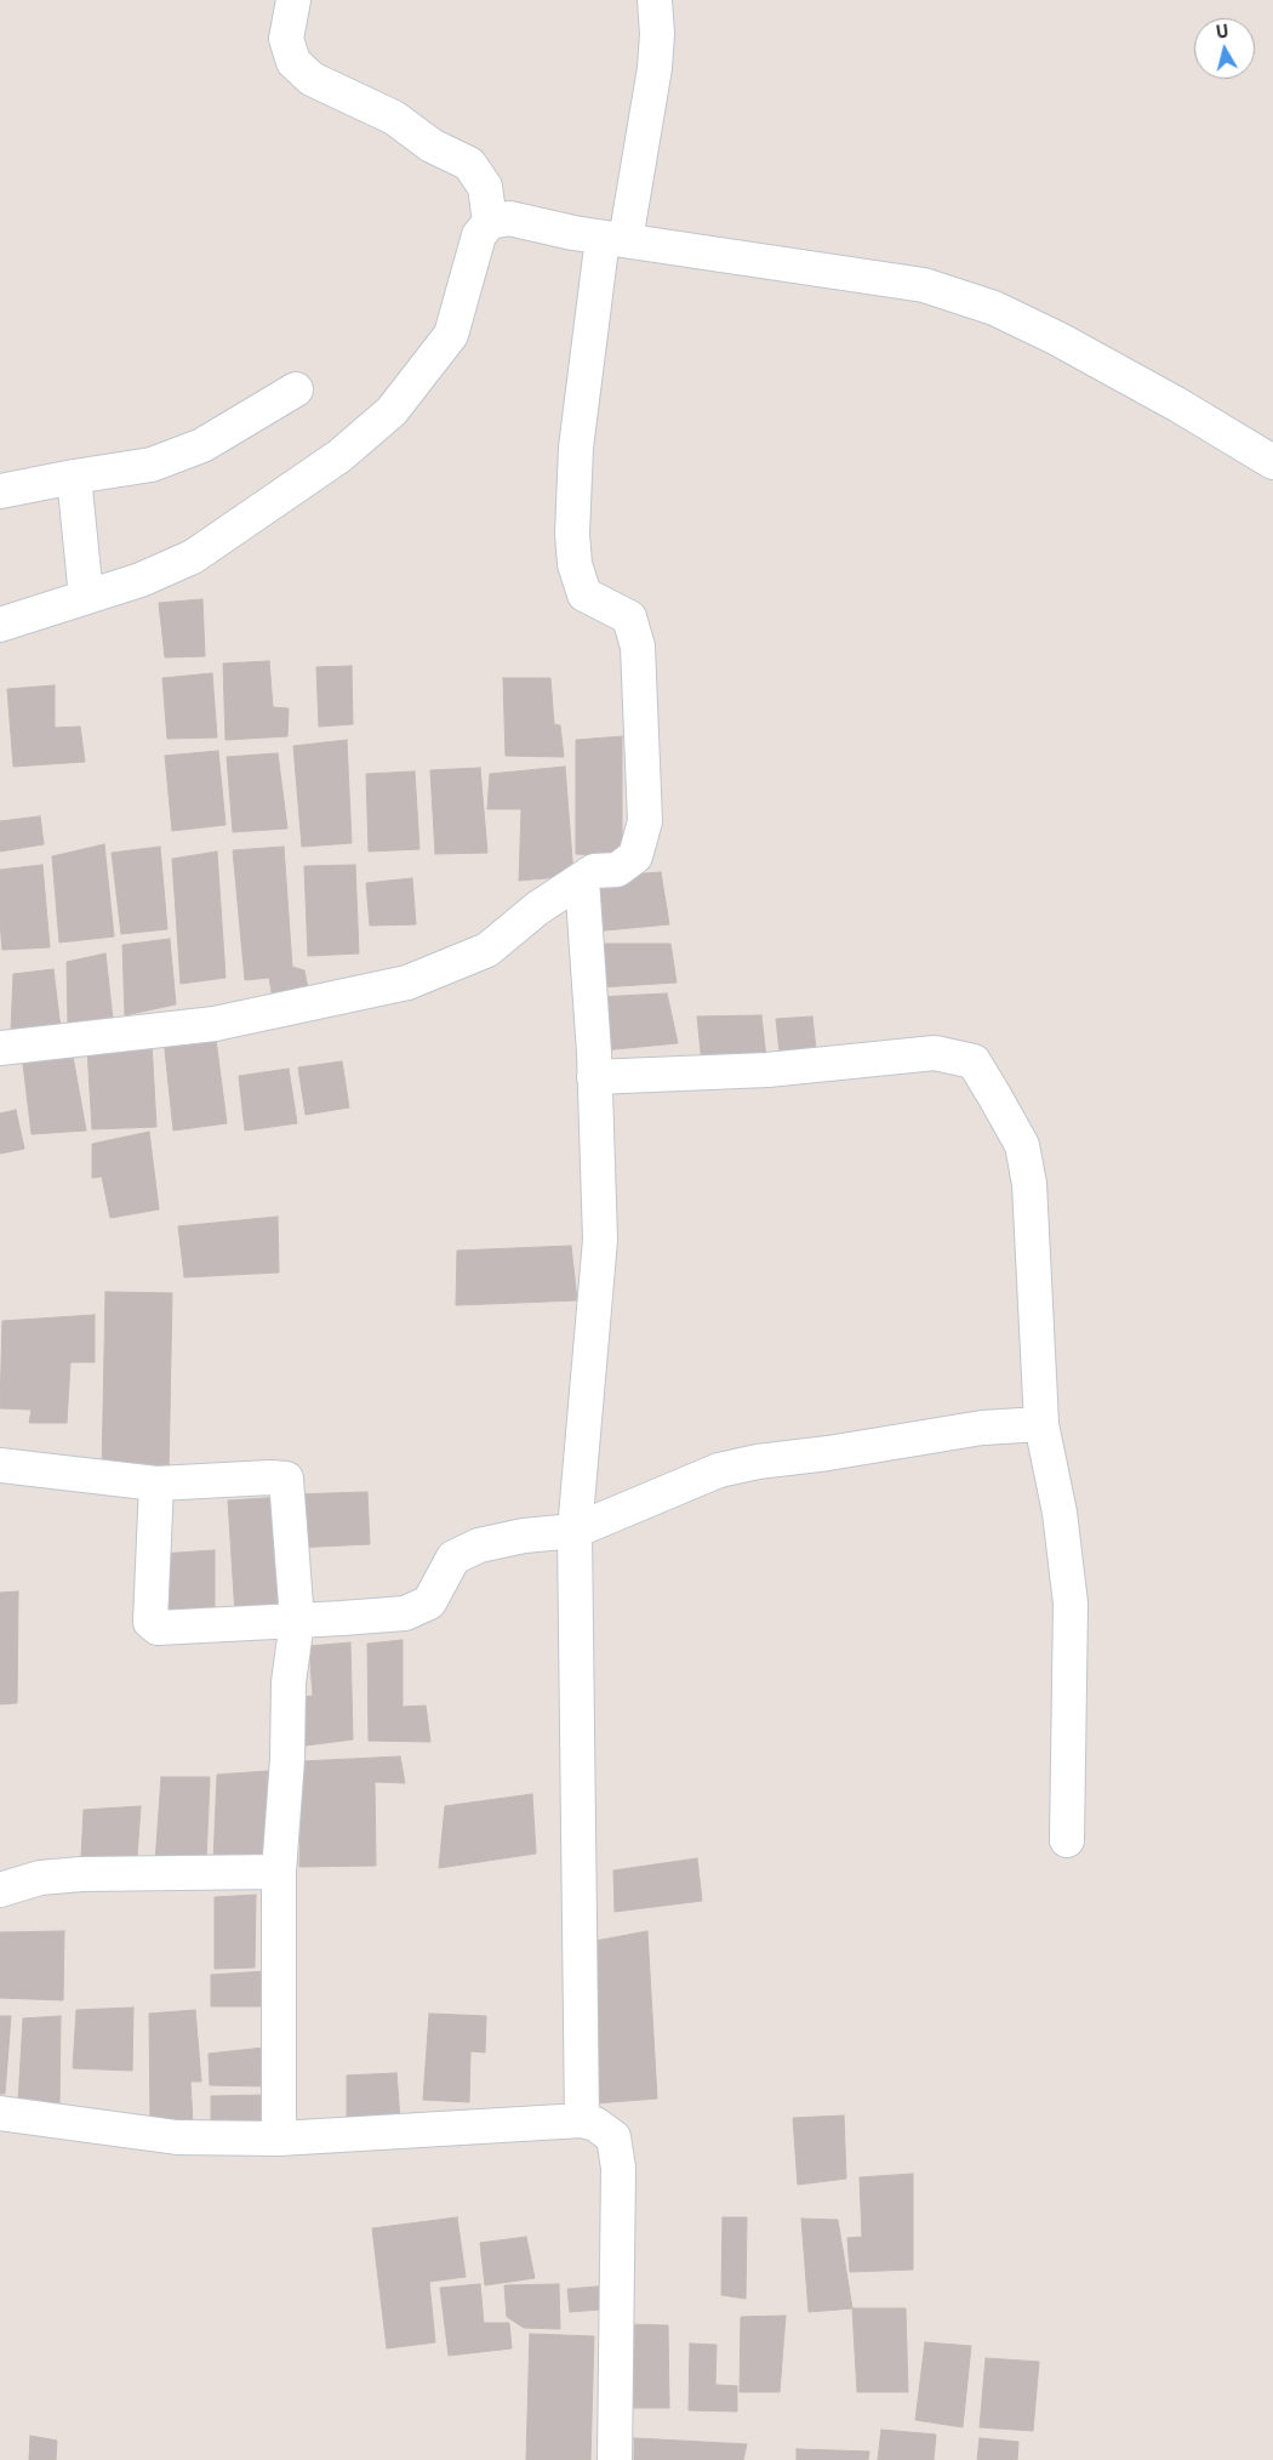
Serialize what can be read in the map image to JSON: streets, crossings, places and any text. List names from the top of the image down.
{
  "north": "top"
}
